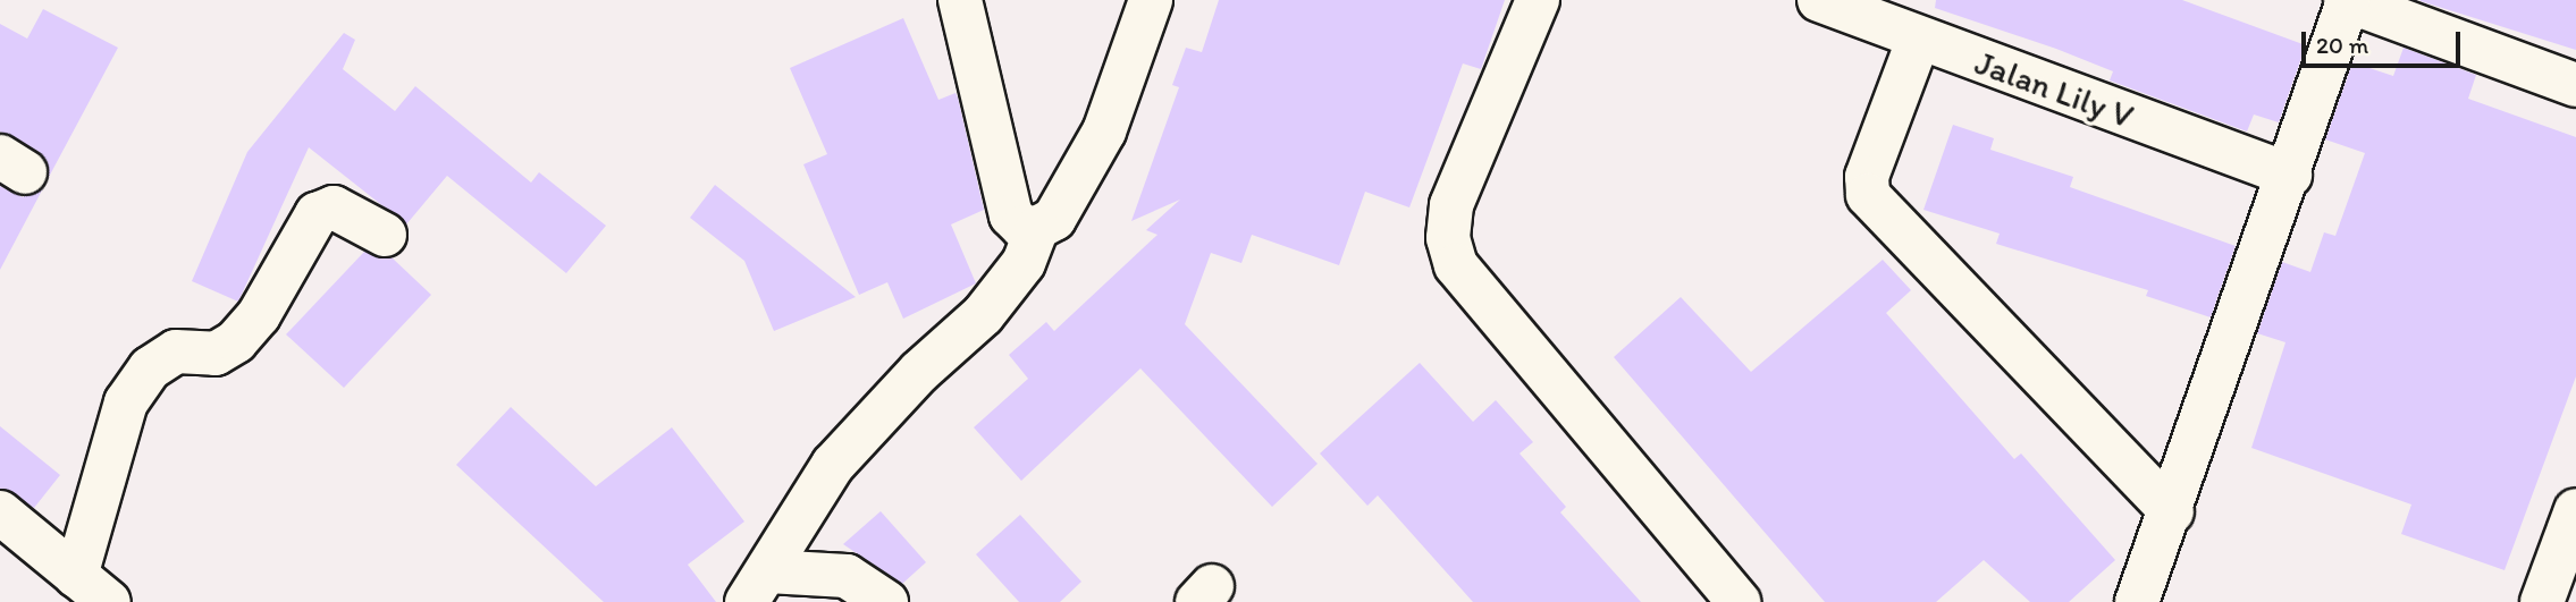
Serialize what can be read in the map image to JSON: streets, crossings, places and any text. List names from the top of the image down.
{
  "streets": {
    "street": ["Jalan Lily V"]
  },
  "scale_bar": "20 m"
}
